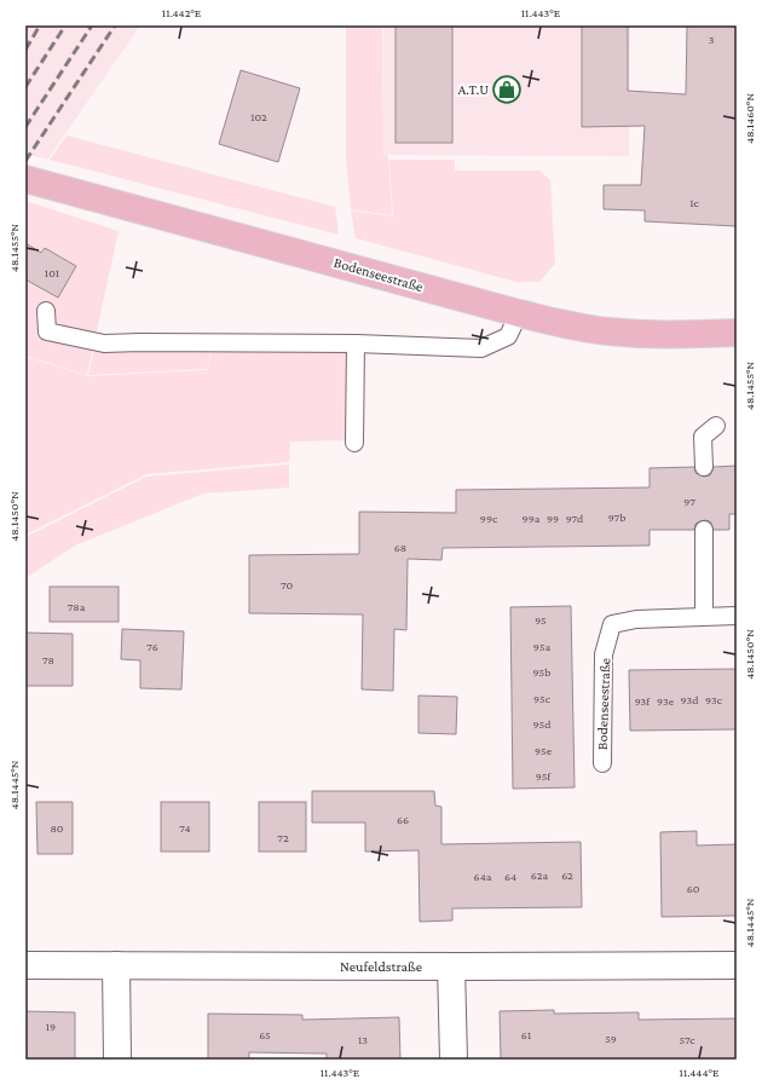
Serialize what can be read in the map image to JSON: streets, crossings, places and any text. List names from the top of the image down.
{
  "streets": {
    "main road": ["Bodenseestraße"],
    "street": ["Neufeldstraße"]
  },
  "places": {
    "shop": ["A.T.U"]
  },
  "house_numbers": [
    "3",
    "102",
    "1c",
    "101",
    "97",
    "97b",
    "99c",
    "99a",
    "99",
    "97d",
    "68",
    "70",
    "78a",
    "95",
    "76",
    "95a",
    "78",
    "95b",
    "95c",
    "93d",
    "93c",
    "93f",
    "93e",
    "95d",
    "95e",
    "95f",
    "66",
    "80",
    "74",
    "72",
    "62a",
    "62",
    "64a",
    "64",
    "60",
    "19",
    "65",
    "61",
    "59",
    "13",
    "57c"
  ],
  "coordinates": [
    "11.442°E",
    "11.443°E",
    "48.1460°N",
    "48.1455°N",
    "48.1450°N",
    "48.1445°N",
    "11.444°E"
  ]
}
